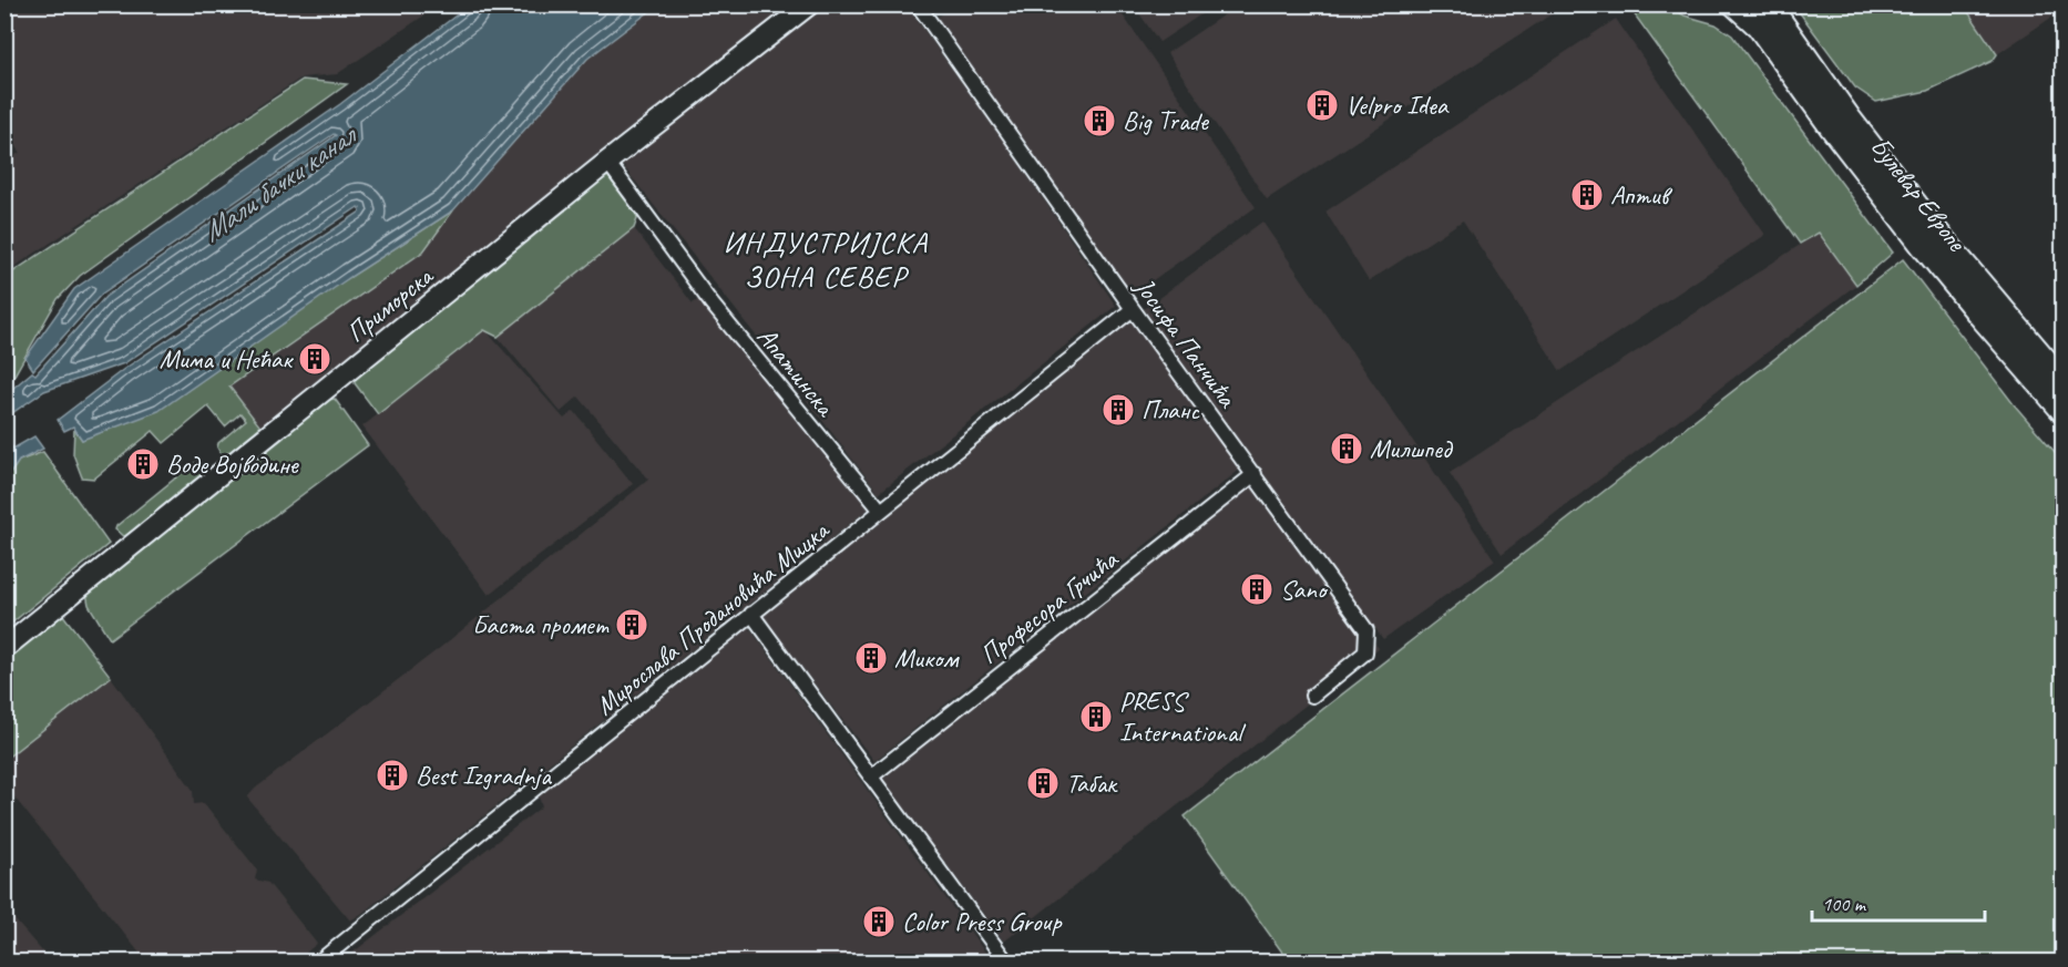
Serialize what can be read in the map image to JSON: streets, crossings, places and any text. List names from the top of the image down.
{
  "streets": {
    "main road": ["Булевар Европе"],
    "street": [
      "Приморска",
      "Јосифа Панчића",
      "Апатинска",
      "Професора Грчића",
      "Мирослава Продановића Мицка"
    ]
  },
  "crossings": [
    ["Приморска", "Апатинска"],
    ["Јосифа Панчића", "Професора Грчића"],
    ["Јосифа Панчића", "Мирослава Продановића Мицка"],
    ["Апатинска", "Мирослава Продановића Мицка"]
  ],
  "districts": ["ИНДУСТРИЈСКА ЗОНА СЕВЕР"],
  "water": ["Мали бачки канал"],
  "places": {
    "building": [
      "Velpro Idea",
      "Big Trade",
      "Аптив",
      "Мима и Нећак",
      "Планс",
      "Милшпед",
      "Воде Војводине",
      "Sano",
      "Баста промет",
      "Миком",
      "PRESS International",
      "Best Izgradnja",
      "Табак",
      "Color Press Group"
    ]
  },
  "scale_bar": "100 m"
}
